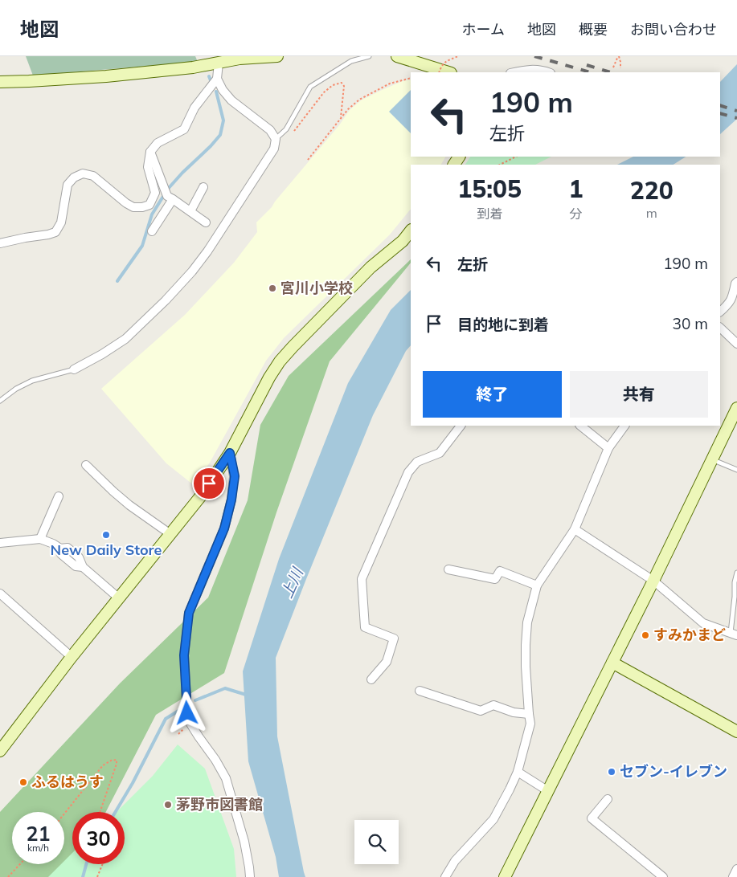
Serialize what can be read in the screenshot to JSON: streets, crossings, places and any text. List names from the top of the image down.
{
  "water": ["上川"],
  "places": [
    "宮川小学校",
    "New Daily Store",
    "すみかまど",
    "セブン-イレブン",
    "ふるはうす",
    "茅野市図書館"
  ],
  "page": {
    "header": "地図",
    "nav": [
      "ホーム",
      "地図",
      "概要",
      "お問い合わせ"
    ],
    "turn": ["190 m", "左折"],
    "eta": [
      "15:05",
      "到着",
      "1",
      "分",
      "220",
      "m"
    ],
    "list": [
      {
        "name": "左折",
        "value": "190 m"
      },
      {
        "name": "目的地に到着",
        "value": "30 m"
      }
    ],
    "buttons": ["終了", "共有"],
    "speed": "21 km/h",
    "limit": "30"
  }
}
